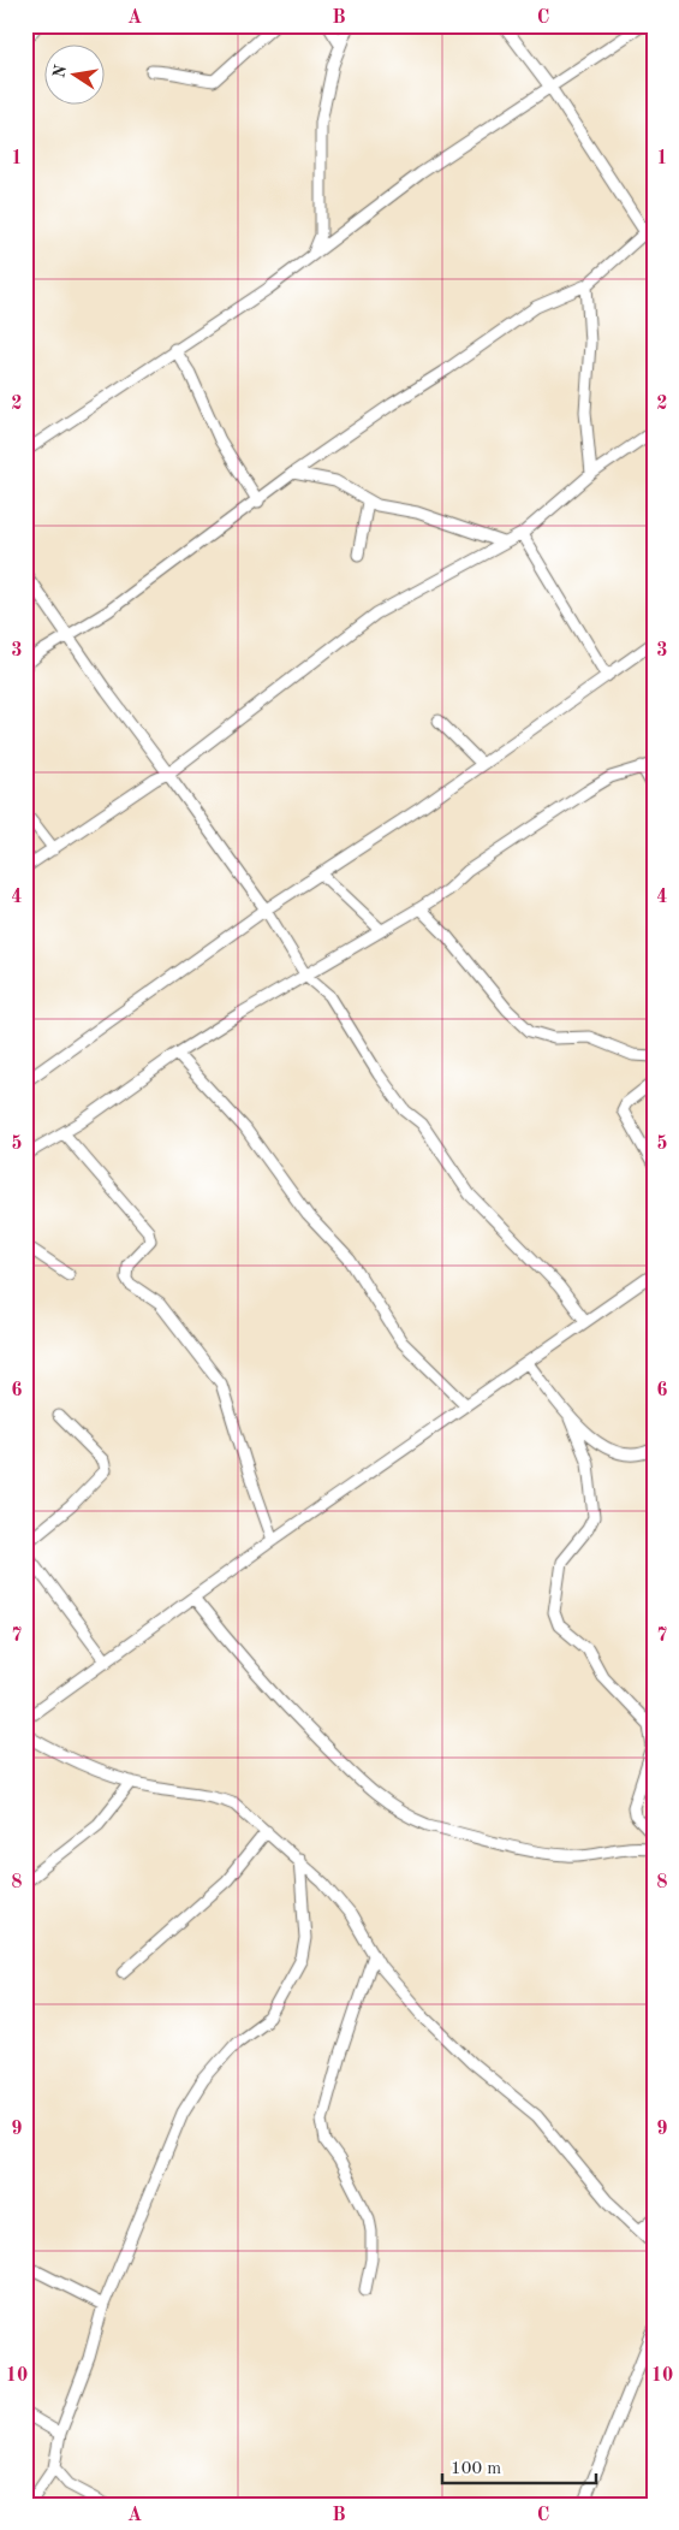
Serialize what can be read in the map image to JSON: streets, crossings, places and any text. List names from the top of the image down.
{
  "scale_bar": "100 m",
  "north": "left",
  "grid": {
    "columns": ["A", "B", "C"],
    "rows": [
      "1",
      "2",
      "3",
      "4",
      "5",
      "6",
      "7",
      "8",
      "9",
      "10"
    ]
  }
}
